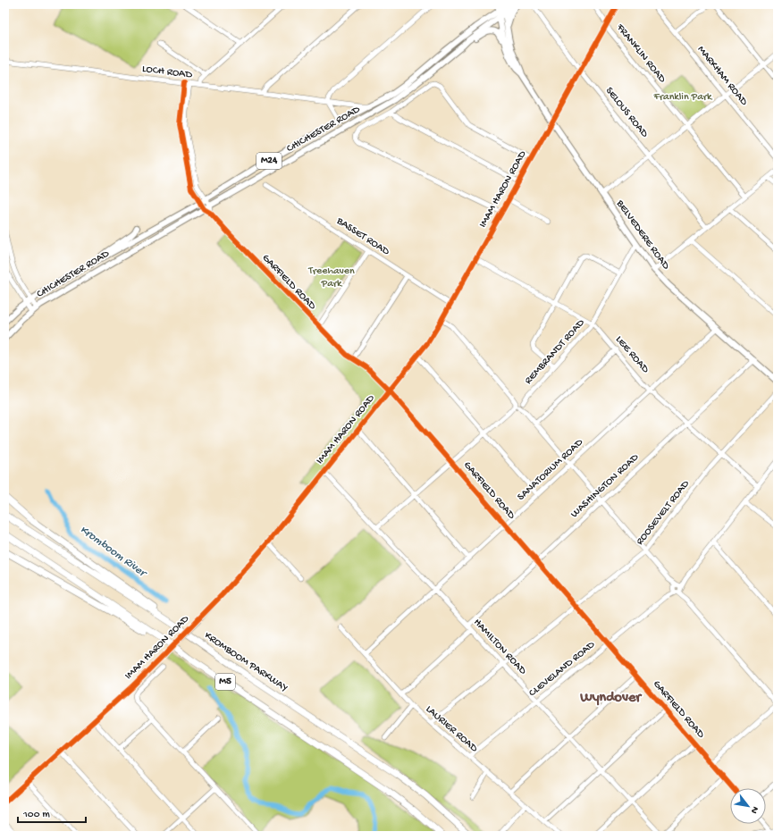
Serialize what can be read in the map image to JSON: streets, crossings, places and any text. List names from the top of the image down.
{
  "streets": {
    "highway": ["KROMBOOM PARKWAY", "M5"],
    "main road": ["CHICHESTER ROAD", "M24", "BELVEDERE ROAD"],
    "street": [
      "FRANKLIN ROAD",
      "LOCH ROAD",
      "MARKHAM ROAD",
      "SELOUS ROAD",
      "IMAM HARON ROAD",
      "BASSET ROAD",
      "GARFIELD ROAD",
      "REMBRANDT ROAD",
      "LEE ROAD",
      "SANATORIUM ROAD",
      "WASHINGTON ROAD",
      "ROOSEVELT ROAD",
      "HAMILTON ROAD",
      "CLEVELAND ROAD",
      "LAURIER ROAD"
    ]
  },
  "crossings": [
    ["FRANKLIN ROAD", "IMAM HARON ROAD"],
    ["LOCH ROAD", "CHICHESTER ROAD"],
    ["LOCH ROAD", "GARFIELD ROAD"],
    ["SELOUS ROAD", "IMAM HARON ROAD"],
    ["CHICHESTER ROAD", "M24"],
    ["CHICHESTER ROAD", "BELVEDERE ROAD"],
    ["CHICHESTER ROAD", "GARFIELD ROAD"],
    ["IMAM HARON ROAD", "BELVEDERE ROAD"],
    ["IMAM HARON ROAD", "BASSET ROAD"],
    ["IMAM HARON ROAD", "GARFIELD ROAD"],
    ["IMAM HARON ROAD", "LEE ROAD"],
    ["IMAM HARON ROAD", "HAMILTON ROAD"],
    ["BELVEDERE ROAD", "REMBRANDT ROAD"],
    ["BELVEDERE ROAD", "SANATORIUM ROAD"],
    ["BELVEDERE ROAD", "WASHINGTON ROAD"],
    ["GARFIELD ROAD", "REMBRANDT ROAD"],
    ["GARFIELD ROAD", "SANATORIUM ROAD"],
    ["GARFIELD ROAD", "WASHINGTON ROAD"],
    ["GARFIELD ROAD", "ROOSEVELT ROAD"],
    ["GARFIELD ROAD", "CLEVELAND ROAD"],
    ["REMBRANDT ROAD", "LEE ROAD"],
    ["REMBRANDT ROAD", "HAMILTON ROAD"],
    ["LEE ROAD", "SANATORIUM ROAD"],
    ["LEE ROAD", "WASHINGTON ROAD"],
    ["LEE ROAD", "ROOSEVELT ROAD"],
    ["LEE ROAD", "CLEVELAND ROAD"],
    ["SANATORIUM ROAD", "HAMILTON ROAD"],
    ["SANATORIUM ROAD", "LAURIER ROAD"],
    ["WASHINGTON ROAD", "HAMILTON ROAD"],
    ["WASHINGTON ROAD", "LAURIER ROAD"],
    ["ROOSEVELT ROAD", "HAMILTON ROAD"],
    ["ROOSEVELT ROAD", "LAURIER ROAD"],
    ["HAMILTON ROAD", "CLEVELAND ROAD"],
    ["CLEVELAND ROAD", "LAURIER ROAD"]
  ],
  "districts": ["Wyndover"],
  "water": ["Kromboom River"],
  "parks": ["Franklin Park", "Treehaven Park"],
  "scale_bar": "100 m",
  "north": "bottom right"
}
